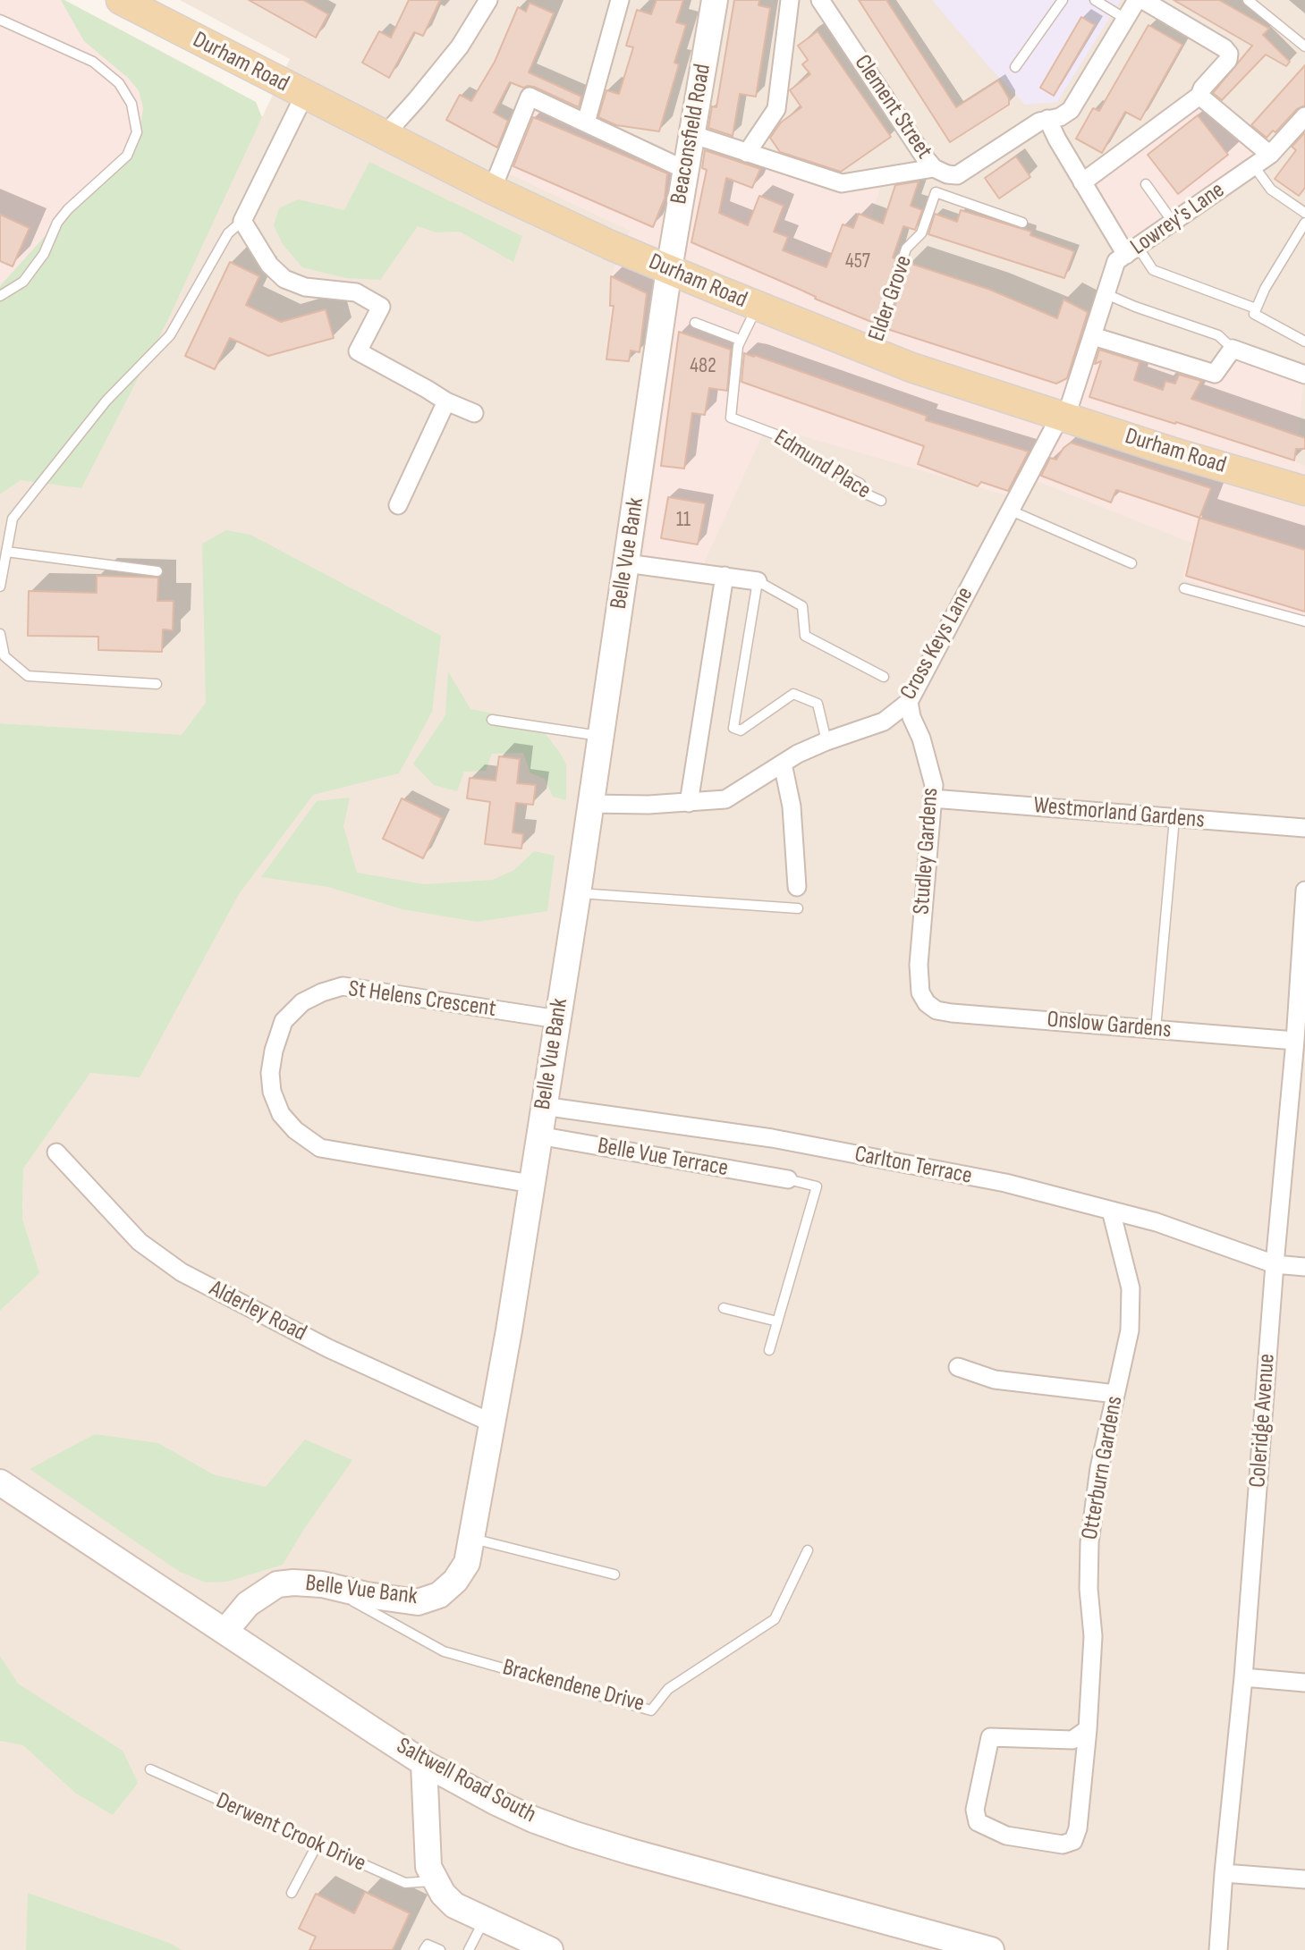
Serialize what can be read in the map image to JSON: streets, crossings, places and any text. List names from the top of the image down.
{
  "streets": {
    "main road": ["Durham Road"],
    "street": [
      "Clement Street",
      "Beaconsfield Road",
      "Lowrey's Lane",
      "Belle Vue Bank",
      "Cross Keys Lane",
      "Westmorland Gardens",
      "Studley Gardens",
      "St Helens Crescent",
      "Onslow Gardens",
      "Belle Vue Terrace",
      "Carlton Terrace",
      "Alderley Road",
      "Coleridge Avenue",
      "Otterburn Gardens",
      "Saltwell Road South"
    ],
    "lane": [
      "Elder Grove",
      "Edmund Place",
      "Brackendene Drive",
      "Derwent Crook Drive"
    ]
  },
  "crossings": [
    ["Durham Road", "Beaconsfield Road"],
    ["Durham Road", "Lowrey's Lane"],
    ["Durham Road", "Elder Grove"],
    ["Durham Road", "Edmund Place"],
    ["Durham Road", "Belle Vue Bank"],
    ["Durham Road", "Cross Keys Lane"],
    ["Beaconsfield Road", "Belle Vue Bank"],
    ["Lowrey's Lane", "Cross Keys Lane"],
    ["Belle Vue Bank", "Cross Keys Lane"],
    ["Belle Vue Bank", "St Helens Crescent"],
    ["Belle Vue Bank", "Belle Vue Terrace"],
    ["Belle Vue Bank", "Carlton Terrace"],
    ["Belle Vue Bank", "Alderley Road"],
    ["Belle Vue Bank", "Brackendene Drive"],
    ["Belle Vue Bank", "Saltwell Road South"],
    ["Cross Keys Lane", "Studley Gardens"],
    ["Westmorland Gardens", "Studley Gardens"],
    ["Studley Gardens", "Onslow Gardens"],
    ["Onslow Gardens", "Coleridge Avenue"],
    ["Carlton Terrace", "Coleridge Avenue"],
    ["Carlton Terrace", "Otterburn Gardens"]
  ],
  "house_numbers": ["457", "482", "11"]
}
